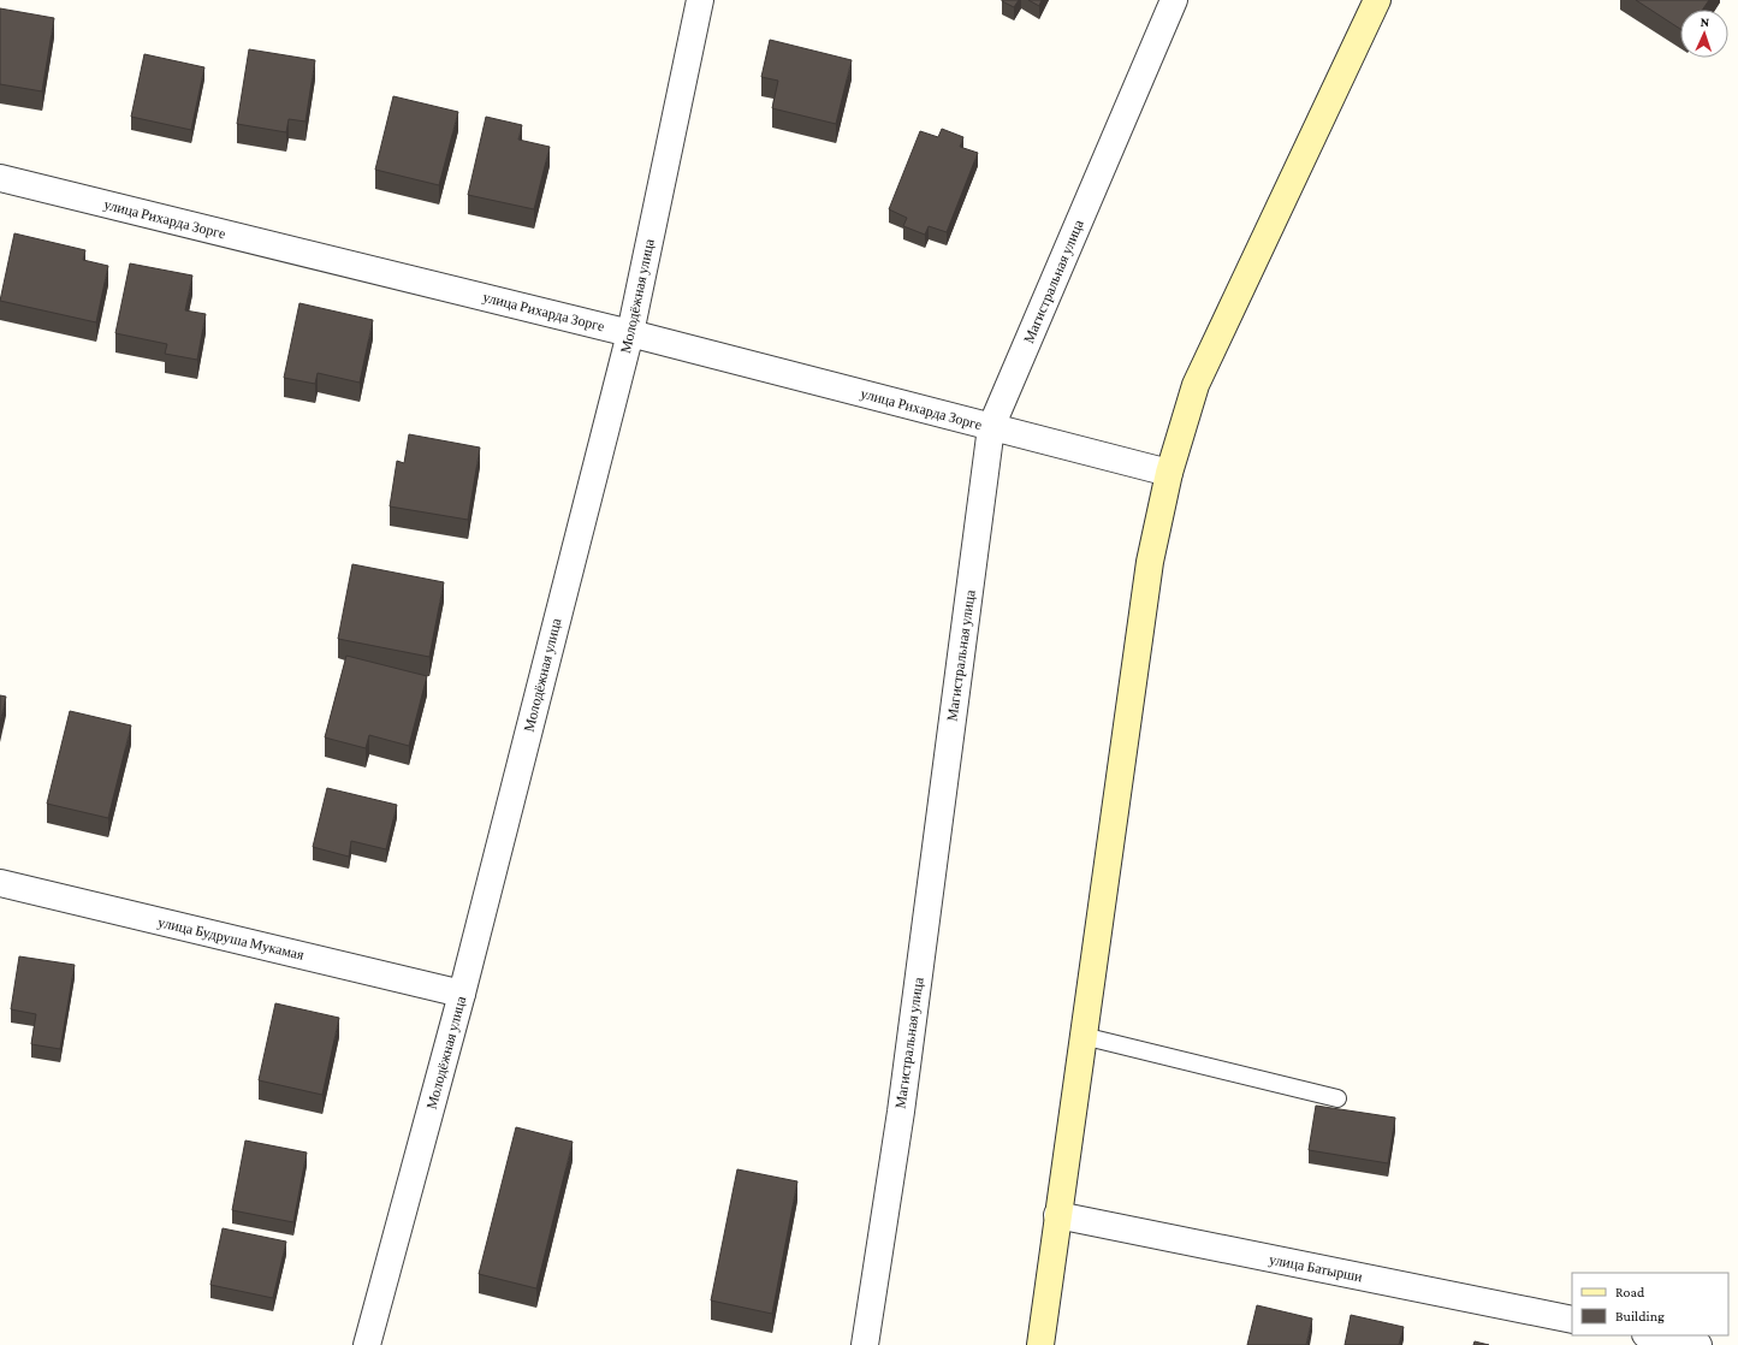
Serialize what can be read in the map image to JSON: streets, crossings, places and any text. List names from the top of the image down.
{
  "streets": {
    "street": [
      "улица Рихарда Зорге",
      "Магистральная улица",
      "Молодёжная улица",
      "улица Будруша Мукамая",
      "улица Батырши"
    ]
  },
  "crossings": [
    ["улица Рихарда Зорге", "Магистральная улица"],
    ["улица Рихарда Зорге", "Молодёжная улица"],
    ["Молодёжная улица", "улица Будруша Мукамая"]
  ],
  "legend": ["Road", "Building"],
  "north": "top"
}
